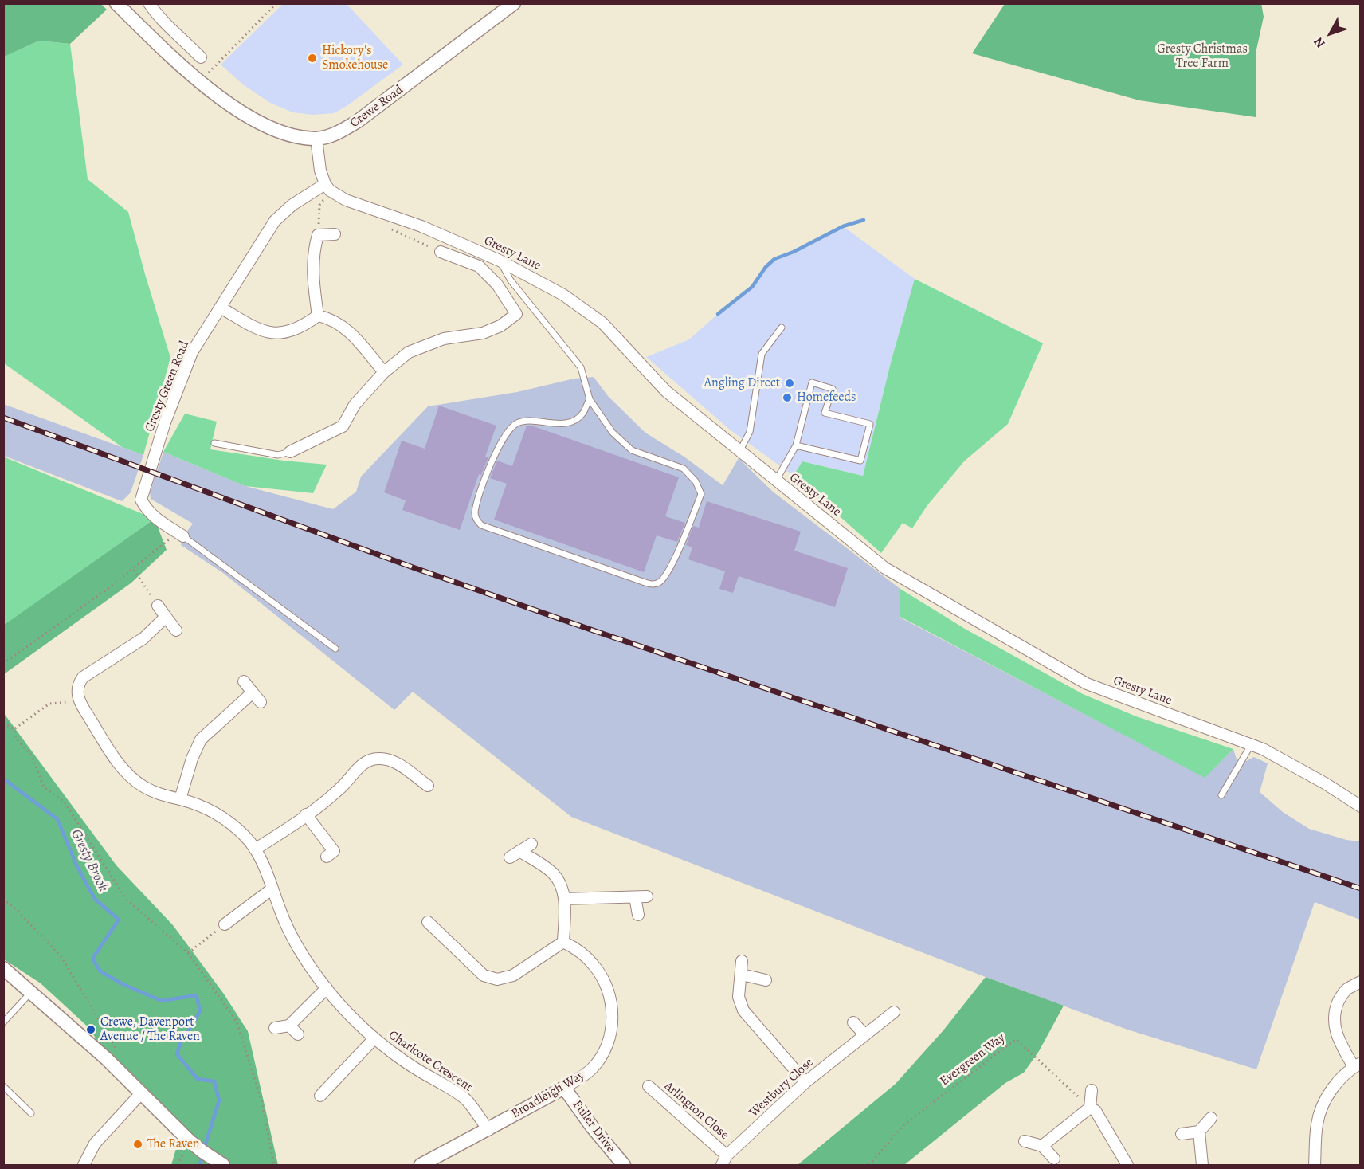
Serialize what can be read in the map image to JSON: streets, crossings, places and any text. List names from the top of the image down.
{
  "streets": {
    "street": [
      "Crewe Road",
      "Gresty Lane",
      "Gresty Green Road",
      "Charlcote Crescent",
      "Westbury Close",
      "Broadleigh Way",
      "Arlington Close",
      "Fuller Drive"
    ],
    "path": ["Evergreen Way"]
  },
  "crossings": [
    ["Gresty Lane", "Gresty Green Road"],
    ["Charlcote Crescent", "Broadleigh Way"],
    ["Westbury Close", "Arlington Close"],
    ["Broadleigh Way", "Fuller Drive"]
  ],
  "water": ["Gresty Brook"],
  "parks": ["Gresty Christmas Tree Farm"],
  "places": [
    "Hickory's Smokehouse",
    "Angling Direct",
    "Homefeeds",
    "Crewe, Davenport Avenue / The Raven",
    "The Raven"
  ],
  "north": "bottom left"
}
